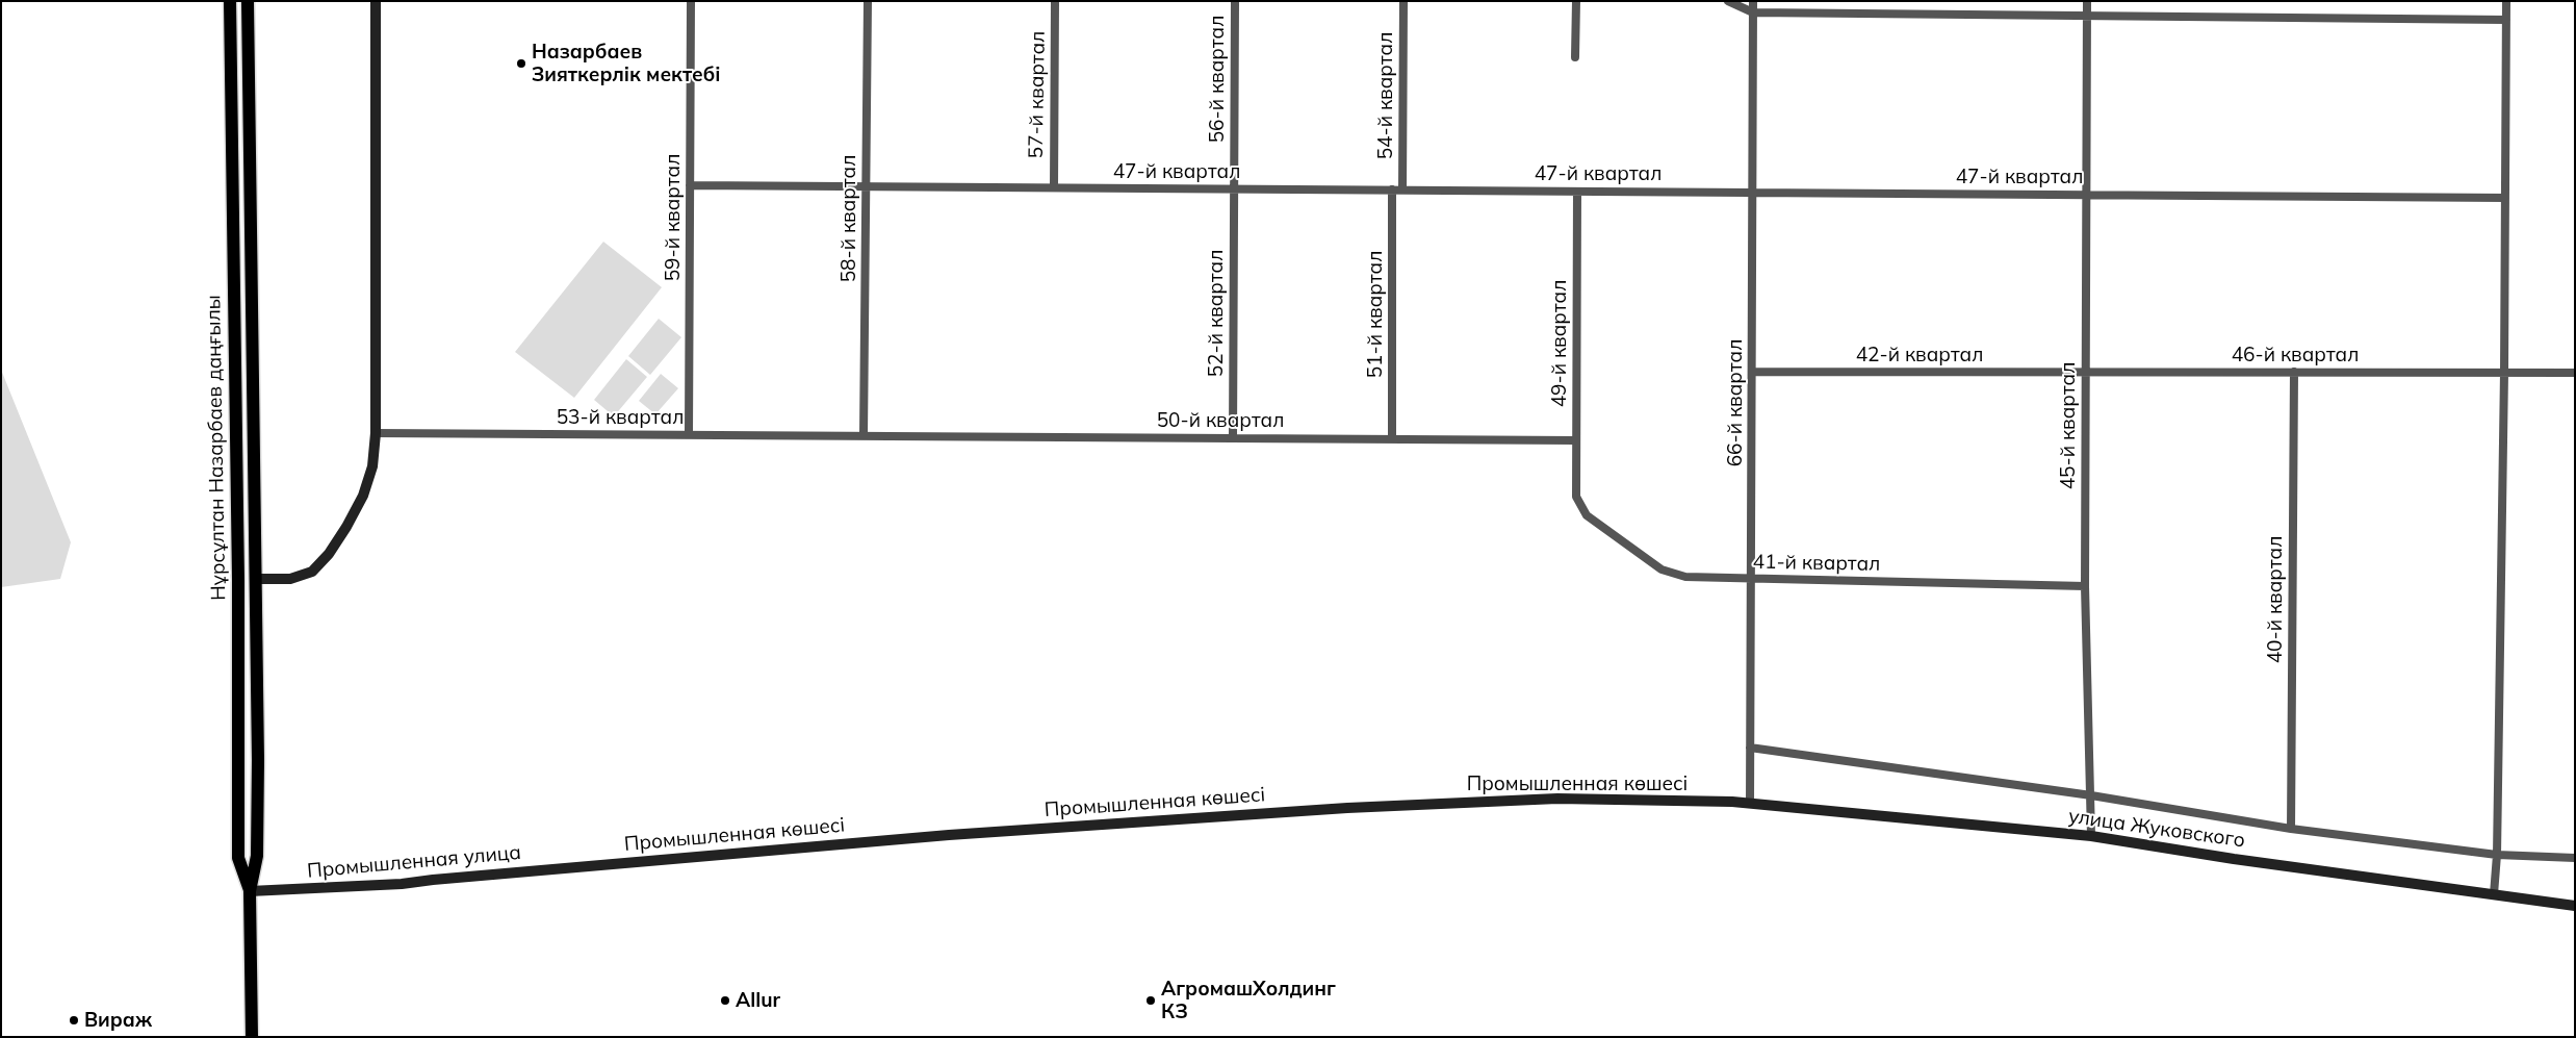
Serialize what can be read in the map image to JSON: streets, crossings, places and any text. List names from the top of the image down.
{
  "streets": {
    "main road": ["Нұрсұлтан Назарбаев даңғылы"],
    "street": [
      "56-й квартал",
      "57-й квартал",
      "54-й квартал",
      "47-й квартал",
      "59-й квартал",
      "58-й квартал",
      "52-й квартал",
      "51-й квартал",
      "49-й квартал",
      "42-й квартал",
      "46-й квартал",
      "66-й квартал",
      "53-й квартал",
      "50-й квартал",
      "45-й квартал",
      "41-й квартал",
      "40-й квартал",
      "Промышленная көшесі",
      "улица Жуковского",
      "Промышленная улица"
    ]
  },
  "crossings": [
    ["56-й квартал", "47-й квартал"],
    ["56-й квартал", "52-й квартал"],
    ["57-й квартал", "47-й квартал"],
    ["54-й квартал", "47-й квартал"],
    ["47-й квартал", "59-й квартал"],
    ["47-й квартал", "58-й квартал"],
    ["47-й квартал", "52-й квартал"],
    ["47-й квартал", "51-й квартал"],
    ["47-й квартал", "49-й квартал"],
    ["47-й квартал", "66-й квартал"],
    ["47-й квартал", "45-й квартал"],
    ["59-й квартал", "53-й квартал"],
    ["58-й квартал", "53-й квартал"],
    ["58-й квартал", "50-й квартал"],
    ["52-й квартал", "50-й квартал"],
    ["51-й квартал", "50-й квартал"],
    ["49-й квартал", "50-й квартал"],
    ["49-й квартал", "41-й квартал"],
    ["42-й квартал", "46-й квартал"],
    ["42-й квартал", "66-й квартал"],
    ["42-й квартал", "45-й квартал"],
    ["46-й квартал", "45-й квартал"],
    ["46-й квартал", "40-й квартал"],
    ["66-й квартал", "41-й квартал"],
    ["66-й квартал", "улица Жуковского"],
    ["53-й квартал", "50-й квартал"],
    ["45-й квартал", "41-й квартал"],
    ["45-й квартал", "улица Жуковского"],
    ["Нұрсұлтан Назарбаев даңғылы", "Промышленная улица"],
    ["Промышленная көшесі", "улица Жуковского"],
    ["Промышленная көшесі", "Промышленная улица"]
  ],
  "places": [
    "Назарбаев Зияткерлік мектебі",
    "Allur",
    "АгромашХолдинг КЗ",
    "Вираж"
  ]
}
